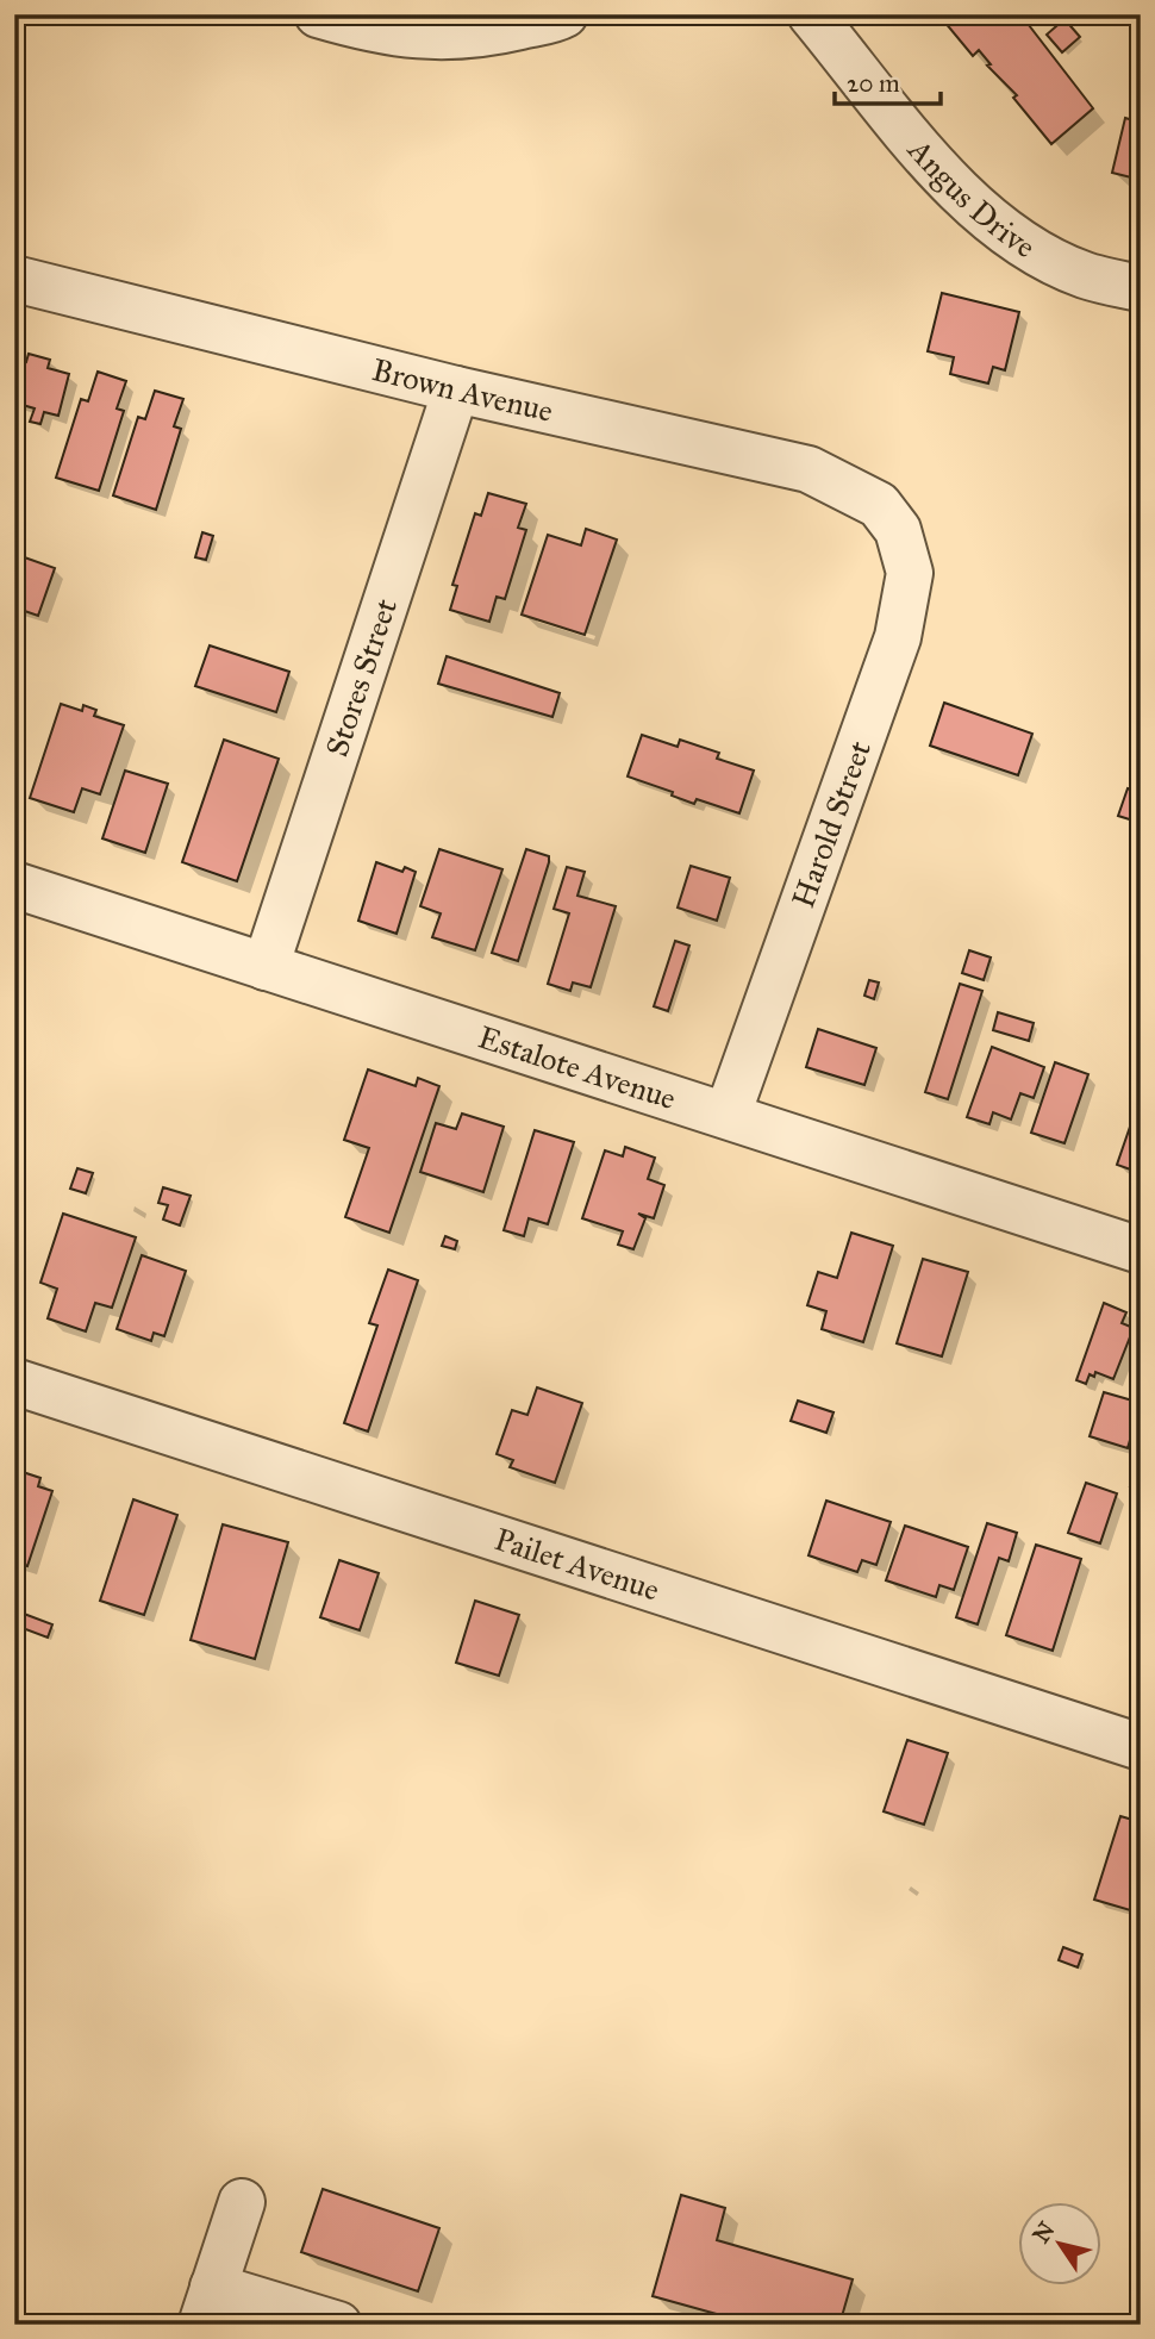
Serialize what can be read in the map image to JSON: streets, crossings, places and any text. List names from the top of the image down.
{
  "streets": {
    "street": [
      "Angus Drive",
      "Brown Avenue",
      "Stores Street",
      "Harold Street",
      "Estalote Avenue",
      "Pailet Avenue"
    ]
  },
  "crossings": [
    ["Brown Avenue", "Stores Street"],
    ["Brown Avenue", "Harold Street"],
    ["Stores Street", "Estalote Avenue"],
    ["Harold Street", "Estalote Avenue"]
  ],
  "scale_bar": "20 m",
  "north": "top left"
}
